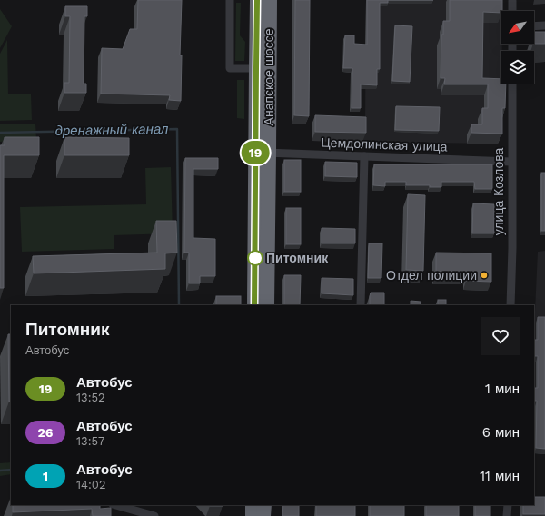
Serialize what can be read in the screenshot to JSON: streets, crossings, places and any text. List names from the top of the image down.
{
  "streets": {
    "highway": ["Анапское шоссе"],
    "street": ["Цемдолинская улица", "улица Козлова"]
  },
  "crossings": [
    ["Анапское шоссе", "Цемдолинская улица"],
    ["Цемдолинская улица", "улица Козлова"]
  ],
  "water": ["дренажный канал"],
  "places": ["Питомник", "Отдел полиции"],
  "lines": ["bus line 19"],
  "north": "bottom left",
  "page": {
    "on_map": "19",
    "heading": ["Питомник", "Автобус"],
    "list": [
      {
        "mark": "19",
        "name": "Автобус",
        "note": "13:52",
        "value": "1 мин"
      },
      {
        "mark": "26",
        "name": "Автобус",
        "note": "13:57",
        "value": "6 мин"
      },
      {
        "mark": "1",
        "name": "Автобус",
        "note": "14:02",
        "value": "11 мин"
      }
    ]
  }
}
